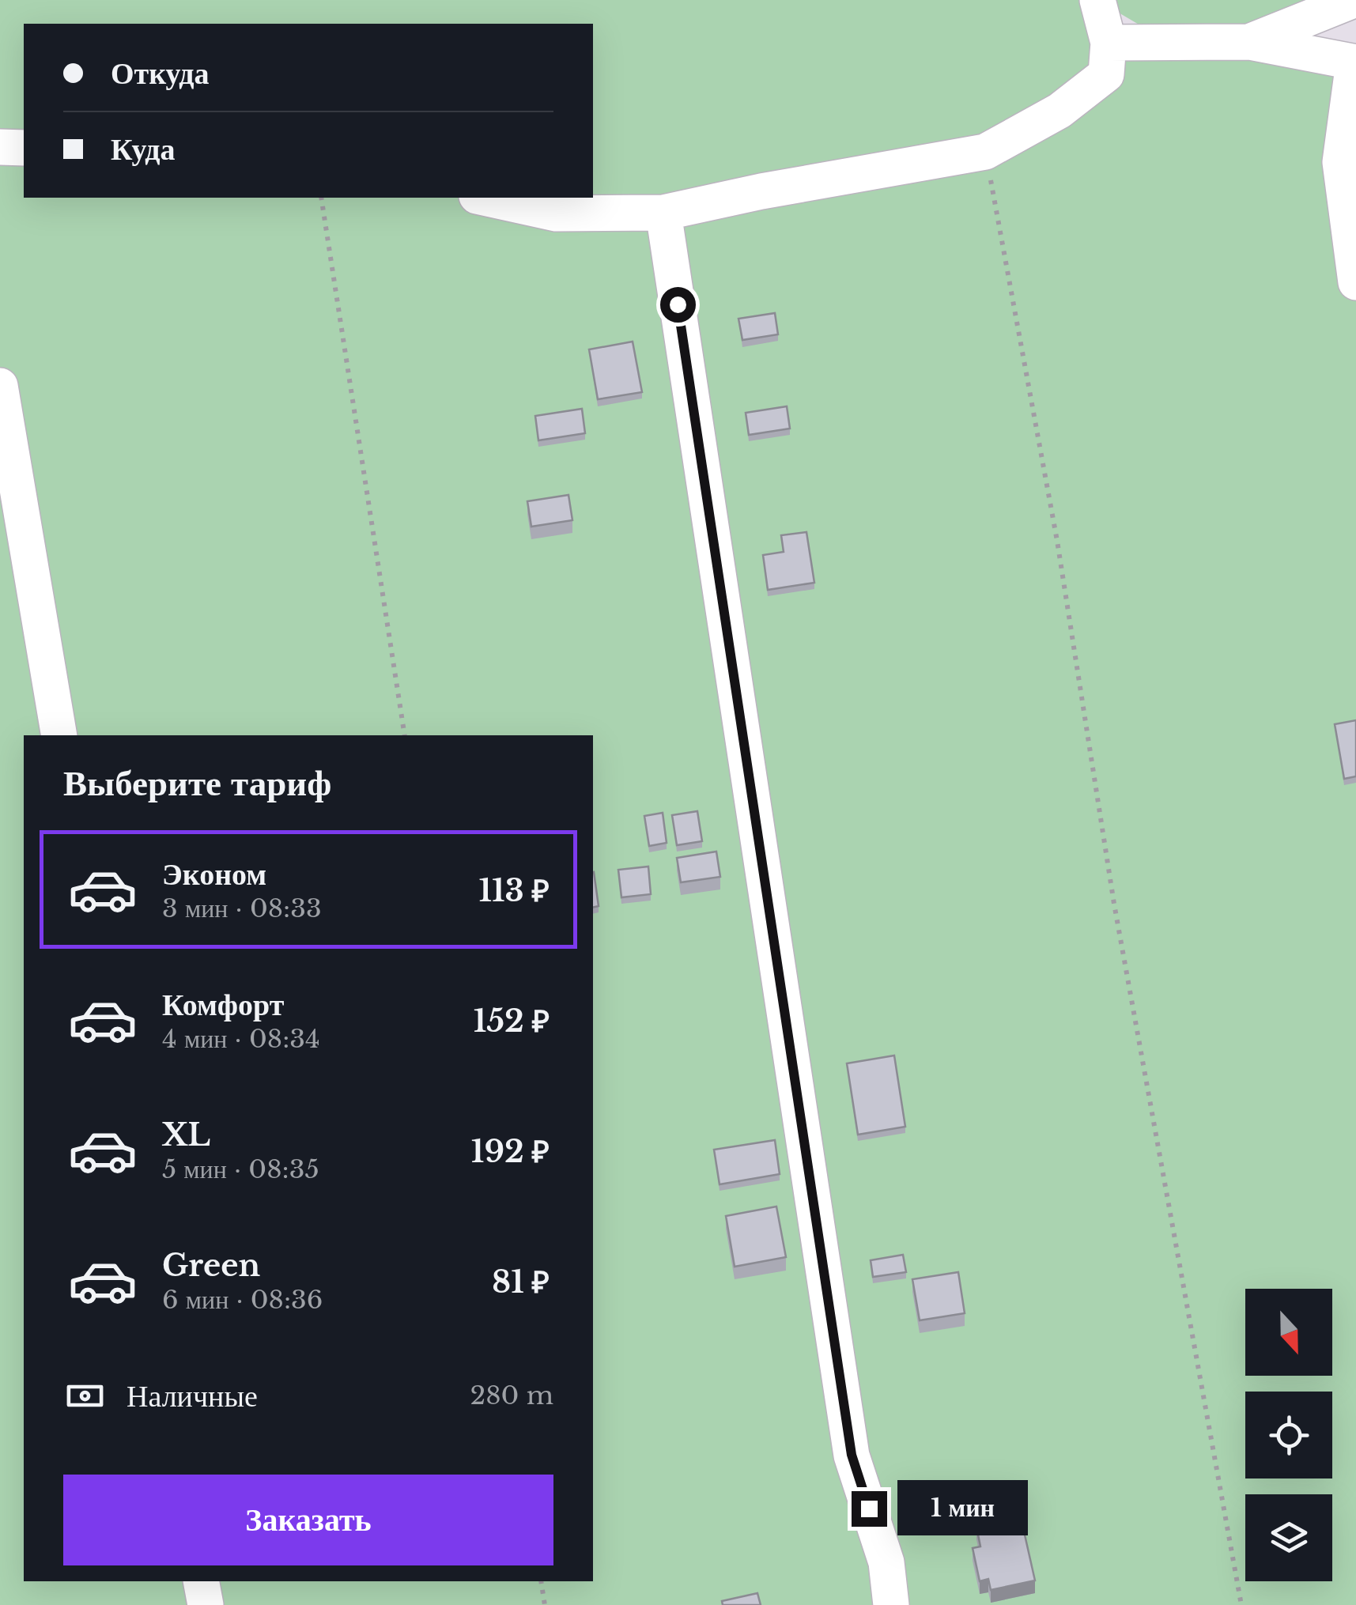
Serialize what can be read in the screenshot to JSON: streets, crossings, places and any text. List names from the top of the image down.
{
  "north": "bottom",
  "page": {
    "banner": ["Откуда", "Куда"],
    "heading": "Выберите тариф",
    "list": [
      {
        "name": "Эконом",
        "note": "3 мин · 08:33",
        "value": "113 ₽"
      },
      {
        "name": "Комфорт",
        "note": "4 мин · 08:34",
        "value": "152 ₽"
      },
      {
        "name": "XL",
        "note": "5 мин · 08:35",
        "value": "192 ₽"
      },
      {
        "name": "Green",
        "note": "6 мин · 08:36",
        "value": "81 ₽"
      }
    ],
    "pay": ["Наличные", "280 m"],
    "buttons": "Заказать",
    "bubble": "1 мин"
  }
}
